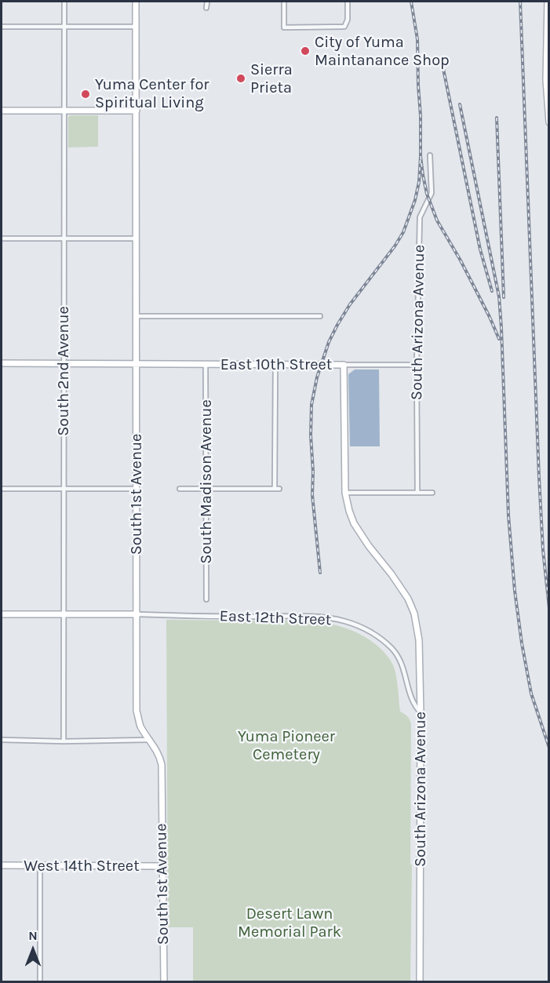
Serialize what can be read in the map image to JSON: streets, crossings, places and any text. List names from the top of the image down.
{
  "streets": {
    "street": [
      "South Arizona Avenue",
      "East 10th Street",
      "South 2nd Avenue",
      "South Madison Avenue",
      "South 1st Avenue",
      "East 12th Street",
      "West 14th Street"
    ]
  },
  "crossings": [
    ["South Arizona Avenue", "East 10th Street"],
    ["South Arizona Avenue", "East 12th Street"],
    ["East 10th Street", "South 2nd Avenue"],
    ["East 10th Street", "South Madison Avenue"],
    ["East 10th Street", "South 1st Avenue"],
    ["South 1st Avenue", "East 12th Street"],
    ["South 1st Avenue", "West 14th Street"]
  ],
  "parks": ["Yuma Pioneer Cemetery", "Desert Lawn Memorial Park"],
  "places": ["City of Yuma Maintanance Shop", "Sierra Prieta", "Yuma Center for Spiritual Living"],
  "north": "top"
}
